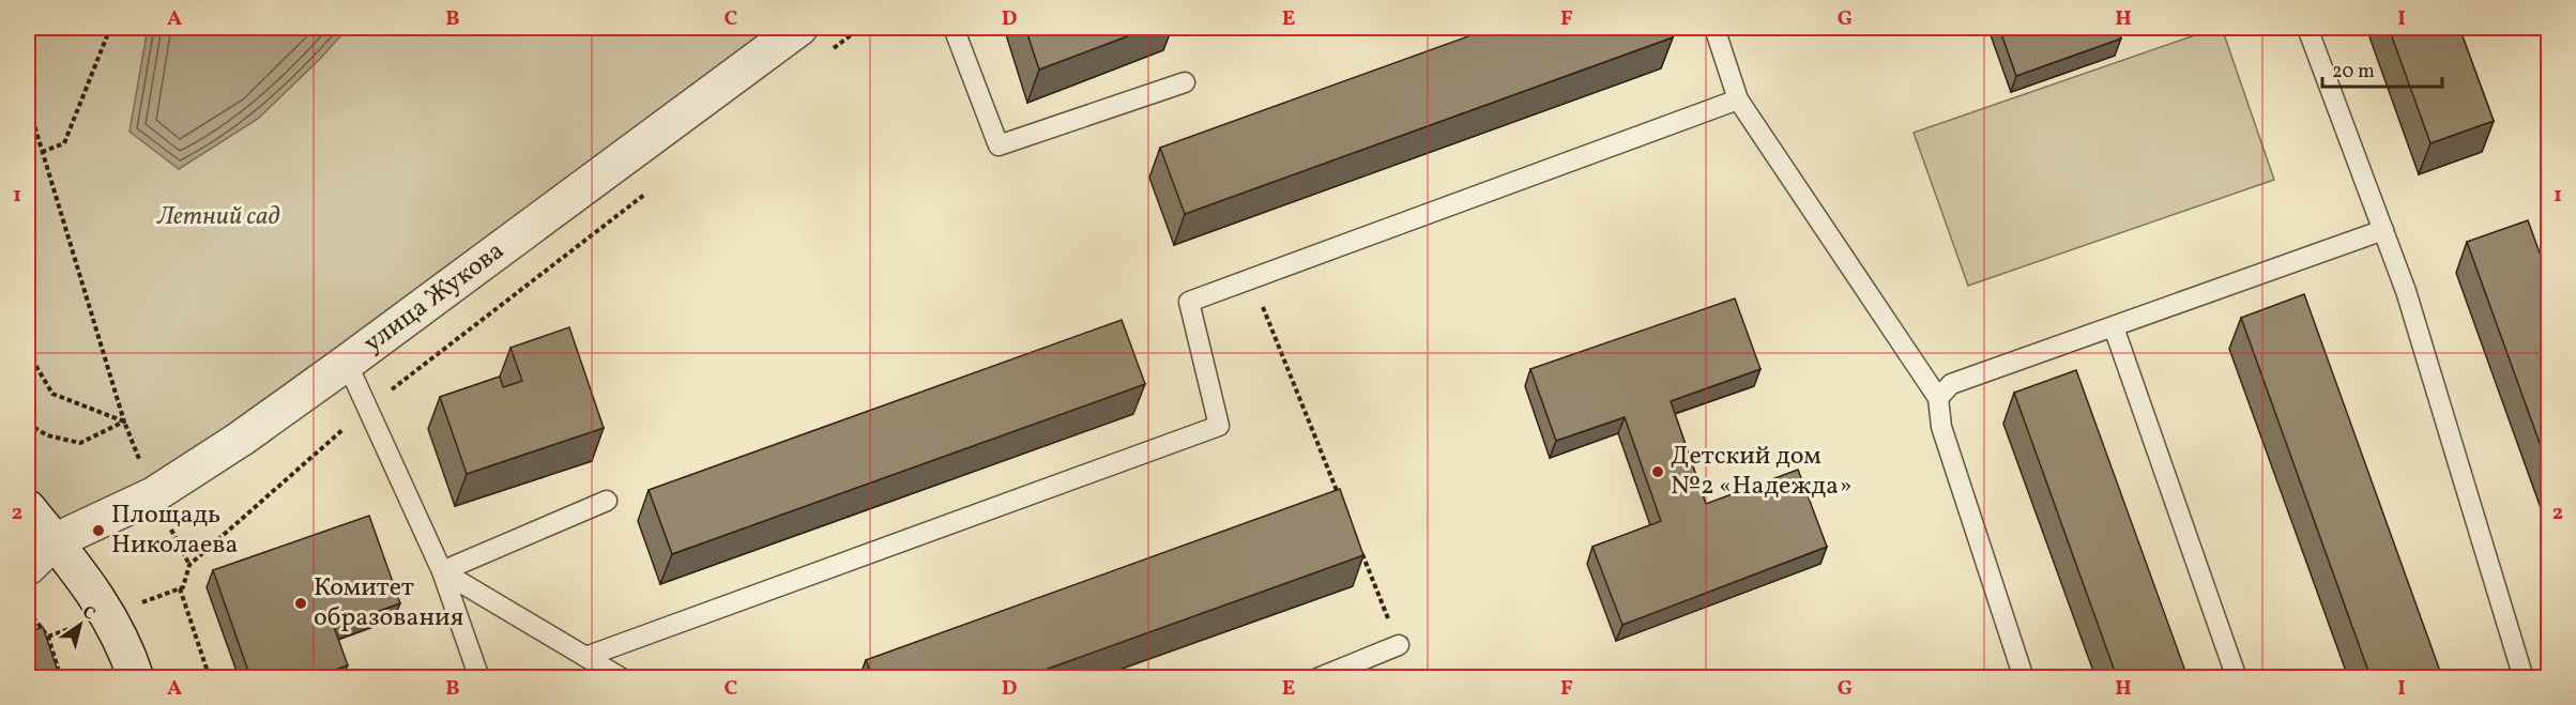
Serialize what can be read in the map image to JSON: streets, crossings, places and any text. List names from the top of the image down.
{
  "streets": {
    "street": ["улица Жукова"]
  },
  "parks": ["Летний сад"],
  "places": ["Детский дом №2 «Надежда»", "Площадь Николаева", "Комитет образования"],
  "scale_bar": "20 m",
  "north": "top right",
  "grid": {
    "columns": [
      "A",
      "B",
      "C",
      "D",
      "E",
      "F",
      "G",
      "H",
      "I"
    ],
    "rows": ["1", "2"]
  }
}
